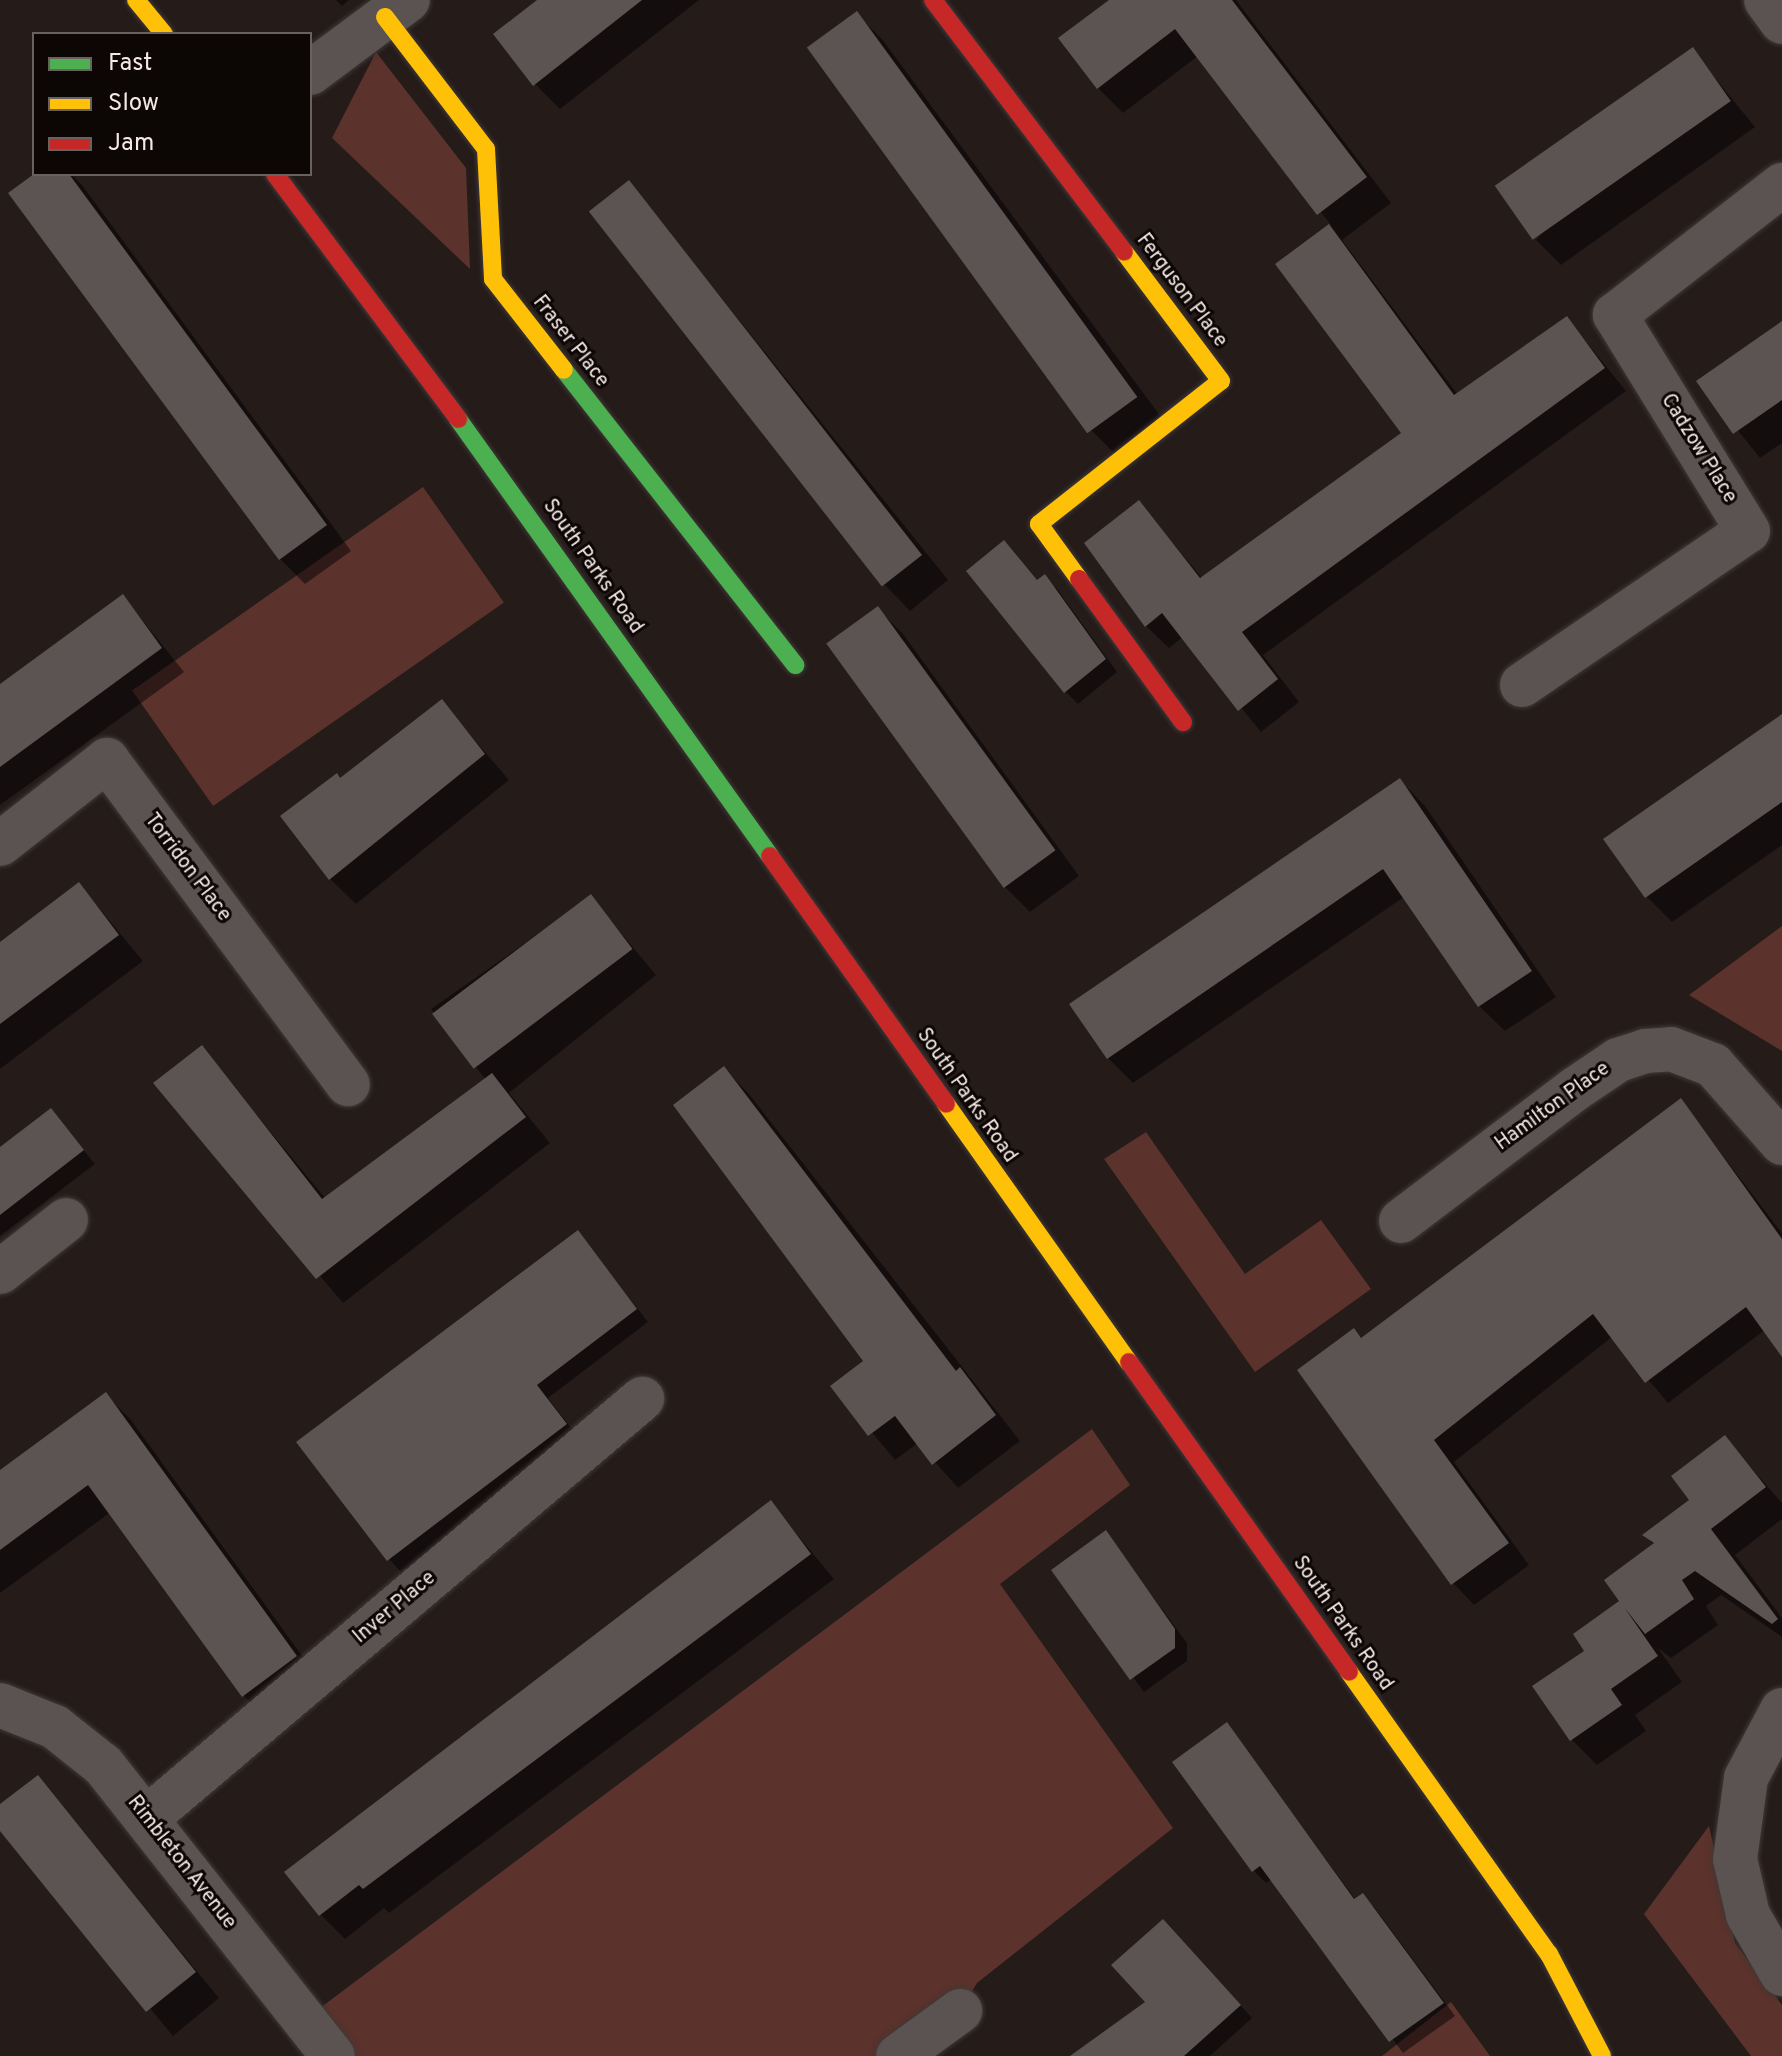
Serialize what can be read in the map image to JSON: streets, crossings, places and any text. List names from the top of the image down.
{
  "streets": {
    "street": [
      "Ferguson Place",
      "Fraser Place",
      "Cadzow Place",
      "South Parks Road",
      "Torridon Place",
      "Hamilton Place",
      "Inver Place",
      "Rimbleton Avenue"
    ]
  },
  "crossings": [
    ["Inver Place", "Rimbleton Avenue"]
  ],
  "legend": ["Fast", "Slow", "Jam"]
}
